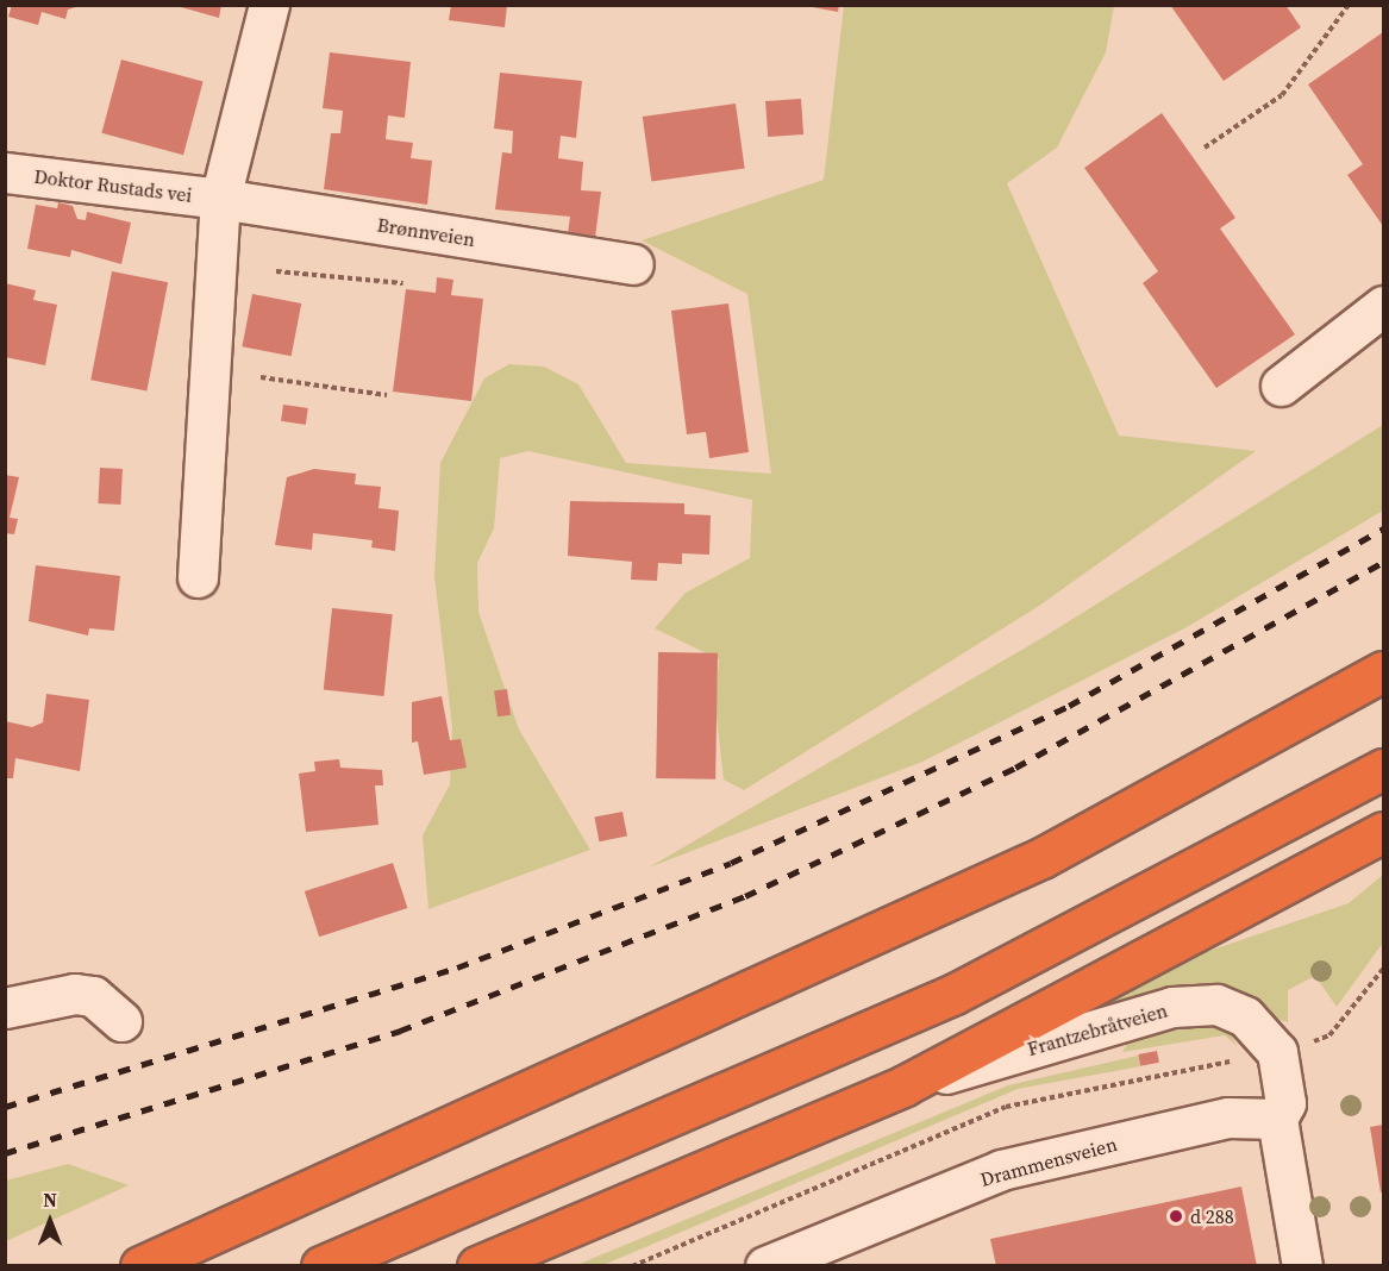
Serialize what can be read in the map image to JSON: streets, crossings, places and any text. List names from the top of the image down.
{
  "streets": {
    "street": [
      "Doktor Rustads vei",
      "Brønnveien",
      "Frantzebråtveien",
      "Drammensveien"
    ]
  },
  "crossings": [
    ["Doktor Rustads vei", "Brønnveien"]
  ],
  "places": ["d 288"],
  "north": "top"
}
